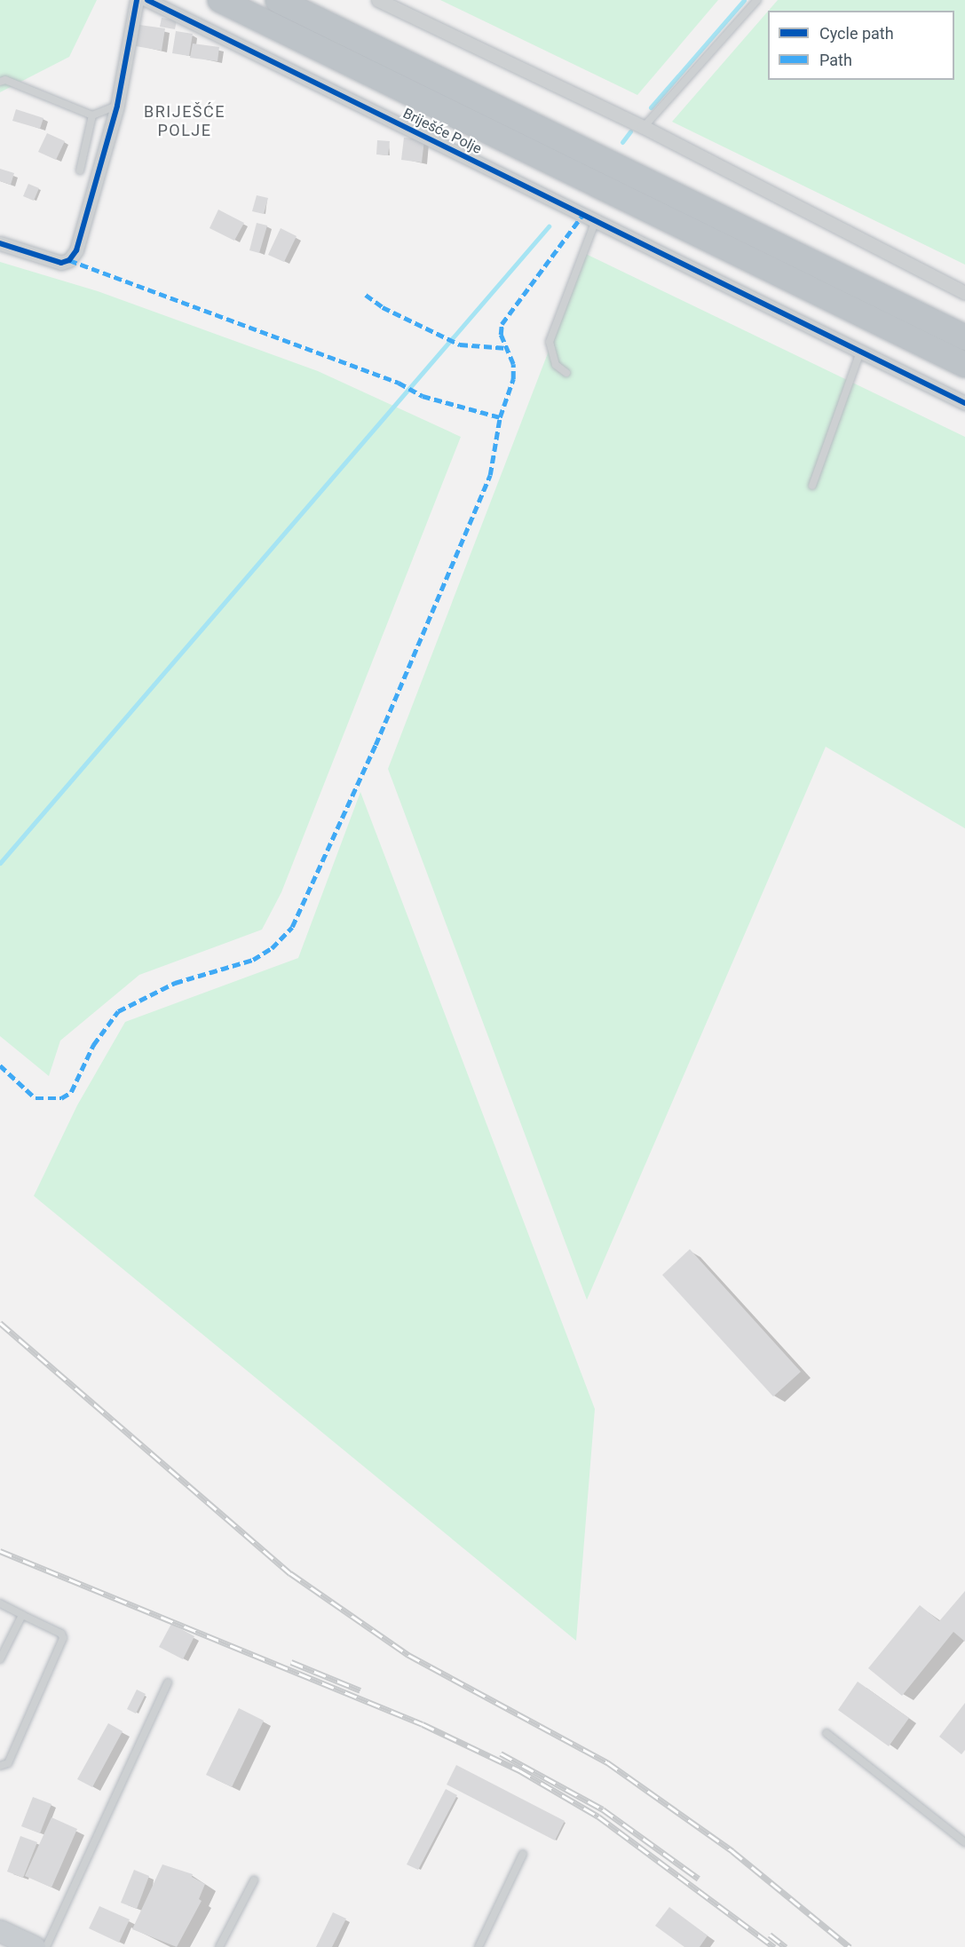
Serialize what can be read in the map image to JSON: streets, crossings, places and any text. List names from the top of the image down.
{
  "streets": {
    "street": ["Briješće Polje"]
  },
  "districts": ["BRIJEŠĆE POLJE"],
  "legend": ["Cycle path", "Path"]
}
